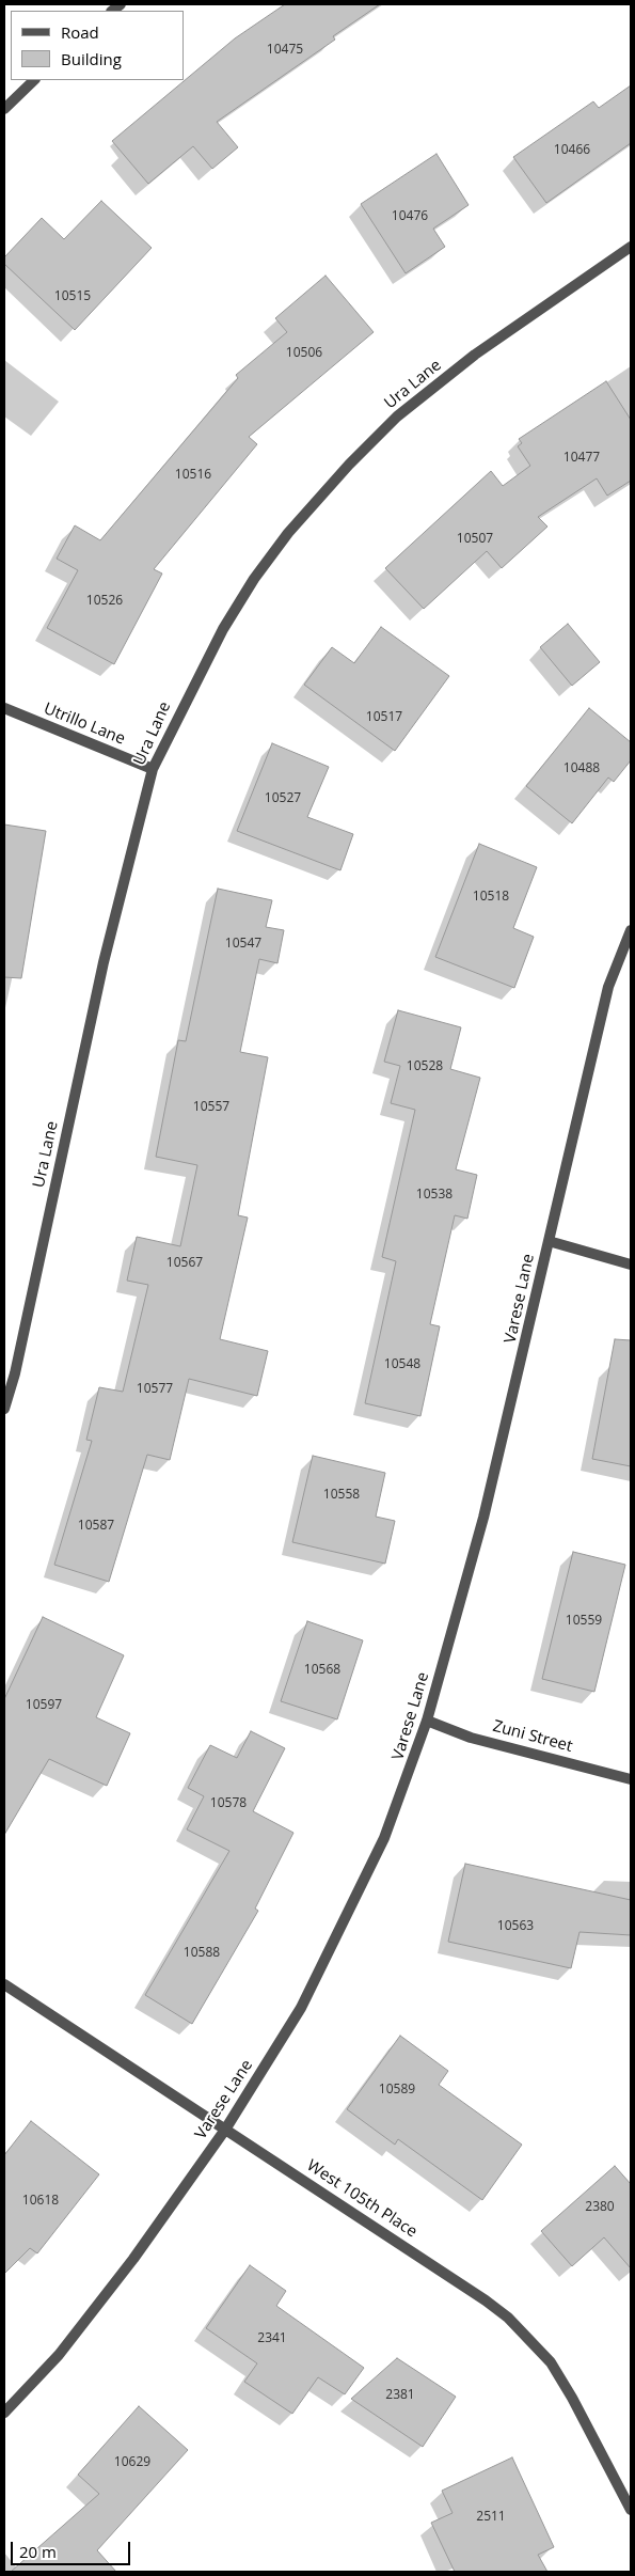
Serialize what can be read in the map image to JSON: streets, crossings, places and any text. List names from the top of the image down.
{
  "streets": {
    "street": [
      "Ura Lane",
      "Utrillo Lane",
      "Varese Lane",
      "Zuni Street",
      "West 105th Place"
    ]
  },
  "crossings": [
    ["Ura Lane", "Utrillo Lane"],
    ["Varese Lane", "Zuni Street"],
    ["Varese Lane", "West 105th Place"]
  ],
  "house_numbers": [
    "10475",
    "10466",
    "10476",
    "10515",
    "10506",
    "10477",
    "10516",
    "10507",
    "10526",
    "10517",
    "10488",
    "10527",
    "10518",
    "10547",
    "10528",
    "10557",
    "10538",
    "10567",
    "10548",
    "10577",
    "10558",
    "10587",
    "10559",
    "10568",
    "10597",
    "10578",
    "10563",
    "10588",
    "10589",
    "10618",
    "2380",
    "2341",
    "2381",
    "10629",
    "2511"
  ],
  "legend": ["Road", "Building"],
  "scale_bar": "20 m"
}
